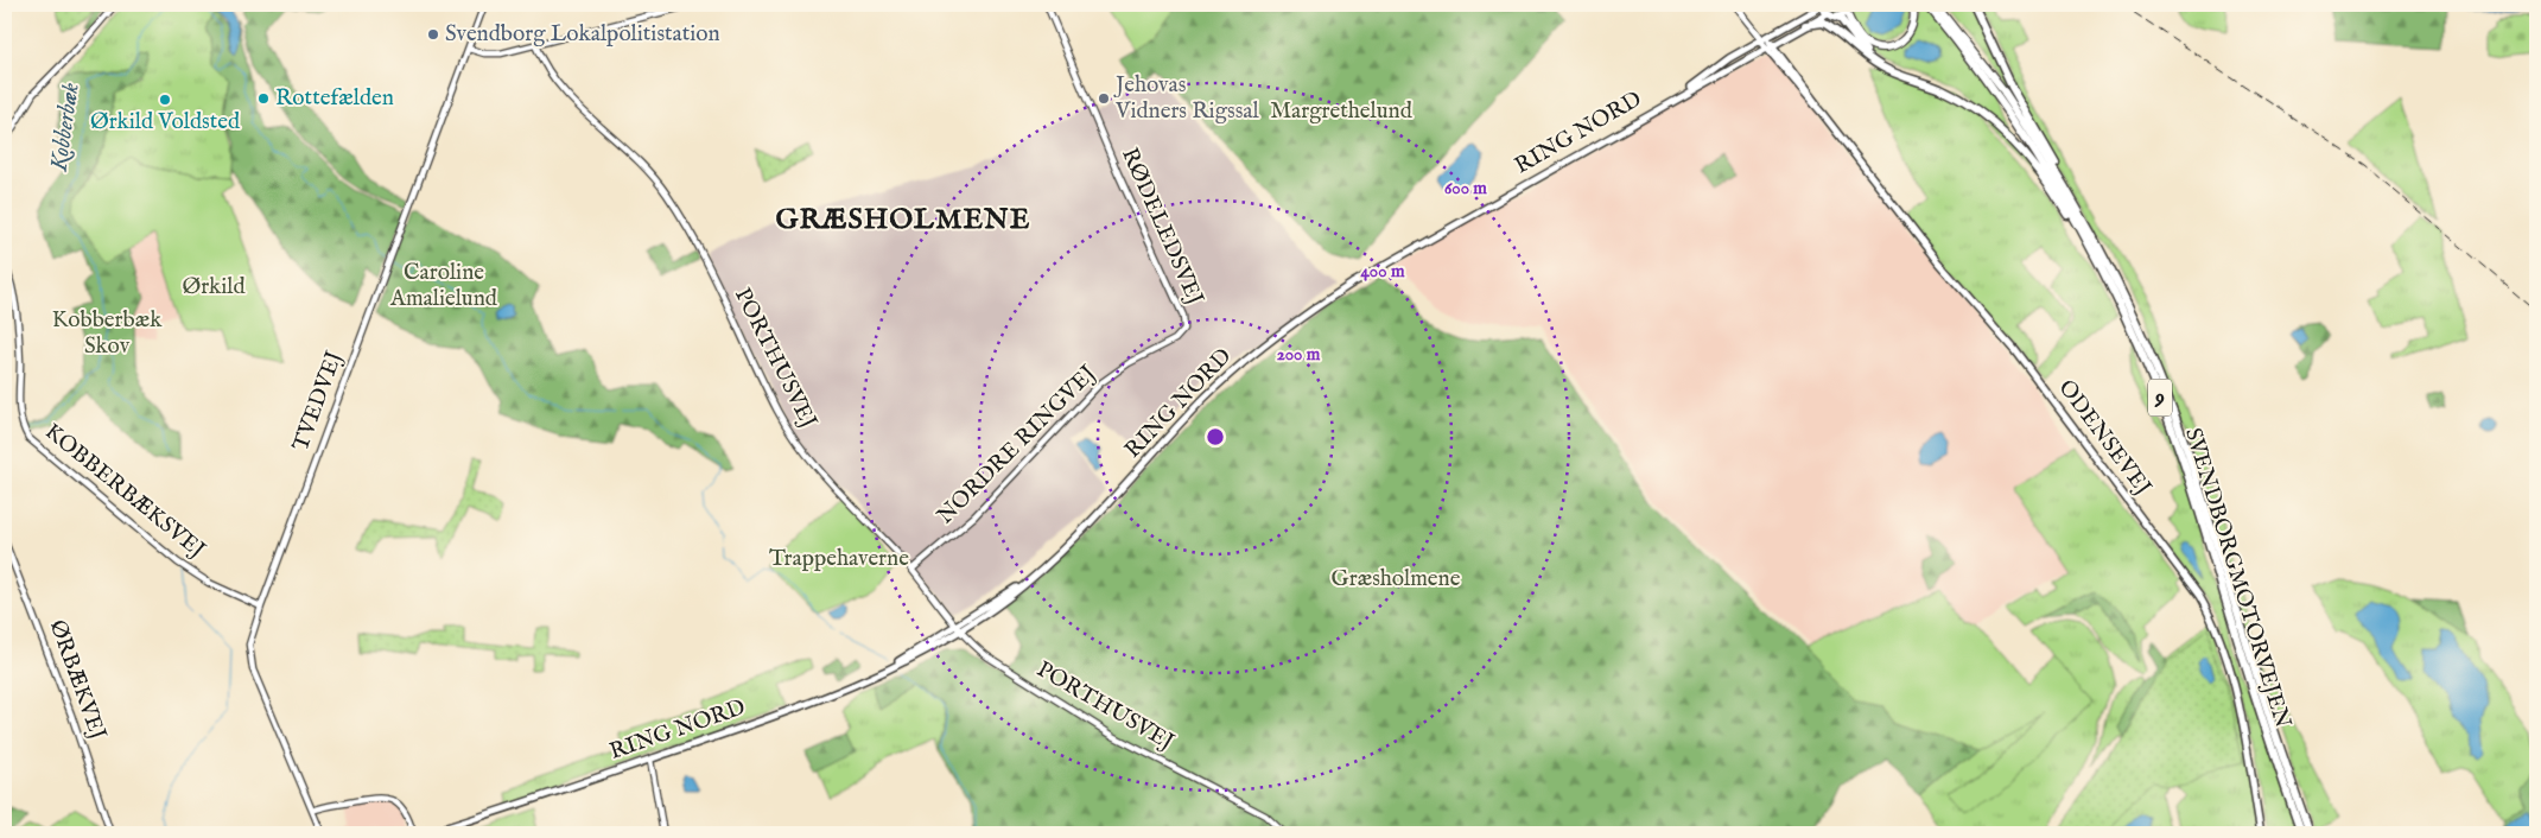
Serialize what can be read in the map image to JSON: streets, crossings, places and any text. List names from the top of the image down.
{
  "streets": {
    "highway": ["9", "SVENDBORGMOTORVEJEN"],
    "main road": ["RING NORD", "ODENSEVEJ"],
    "street": [
      "RØDELEDSVEJ",
      "PORTHUSVEJ",
      "TVEDVEJ",
      "NORDRE RINGVEJ",
      "KOBBERBÆKSVEJ",
      "ØRBÆKVEJ"
    ]
  },
  "crossings": [
    ["RING NORD", "PORTHUSVEJ"],
    ["RING NORD", "ODENSEVEJ"],
    ["RØDELEDSVEJ", "NORDRE RINGVEJ"],
    ["PORTHUSVEJ", "NORDRE RINGVEJ"],
    ["9", "SVENDBORGMOTORVEJEN"],
    ["TVEDVEJ", "KOBBERBÆKSVEJ"]
  ],
  "districts": ["GRÆSHOLMENE"],
  "water": ["Kobberbæk"],
  "parks": [
    "Margrethelund",
    "Caroline Amalielund",
    "Ørkild",
    "Kobberbæk Skov",
    "Trappehaverne",
    "Græsholmene"
  ],
  "places": [
    "Svendborg Lokalpolitistation",
    "Rottefælden",
    "Jehovas Vidners Rigssal",
    "Ørkild Voldsted"
  ],
  "rings": ["600 m", "400 m", "200 m"]
}
